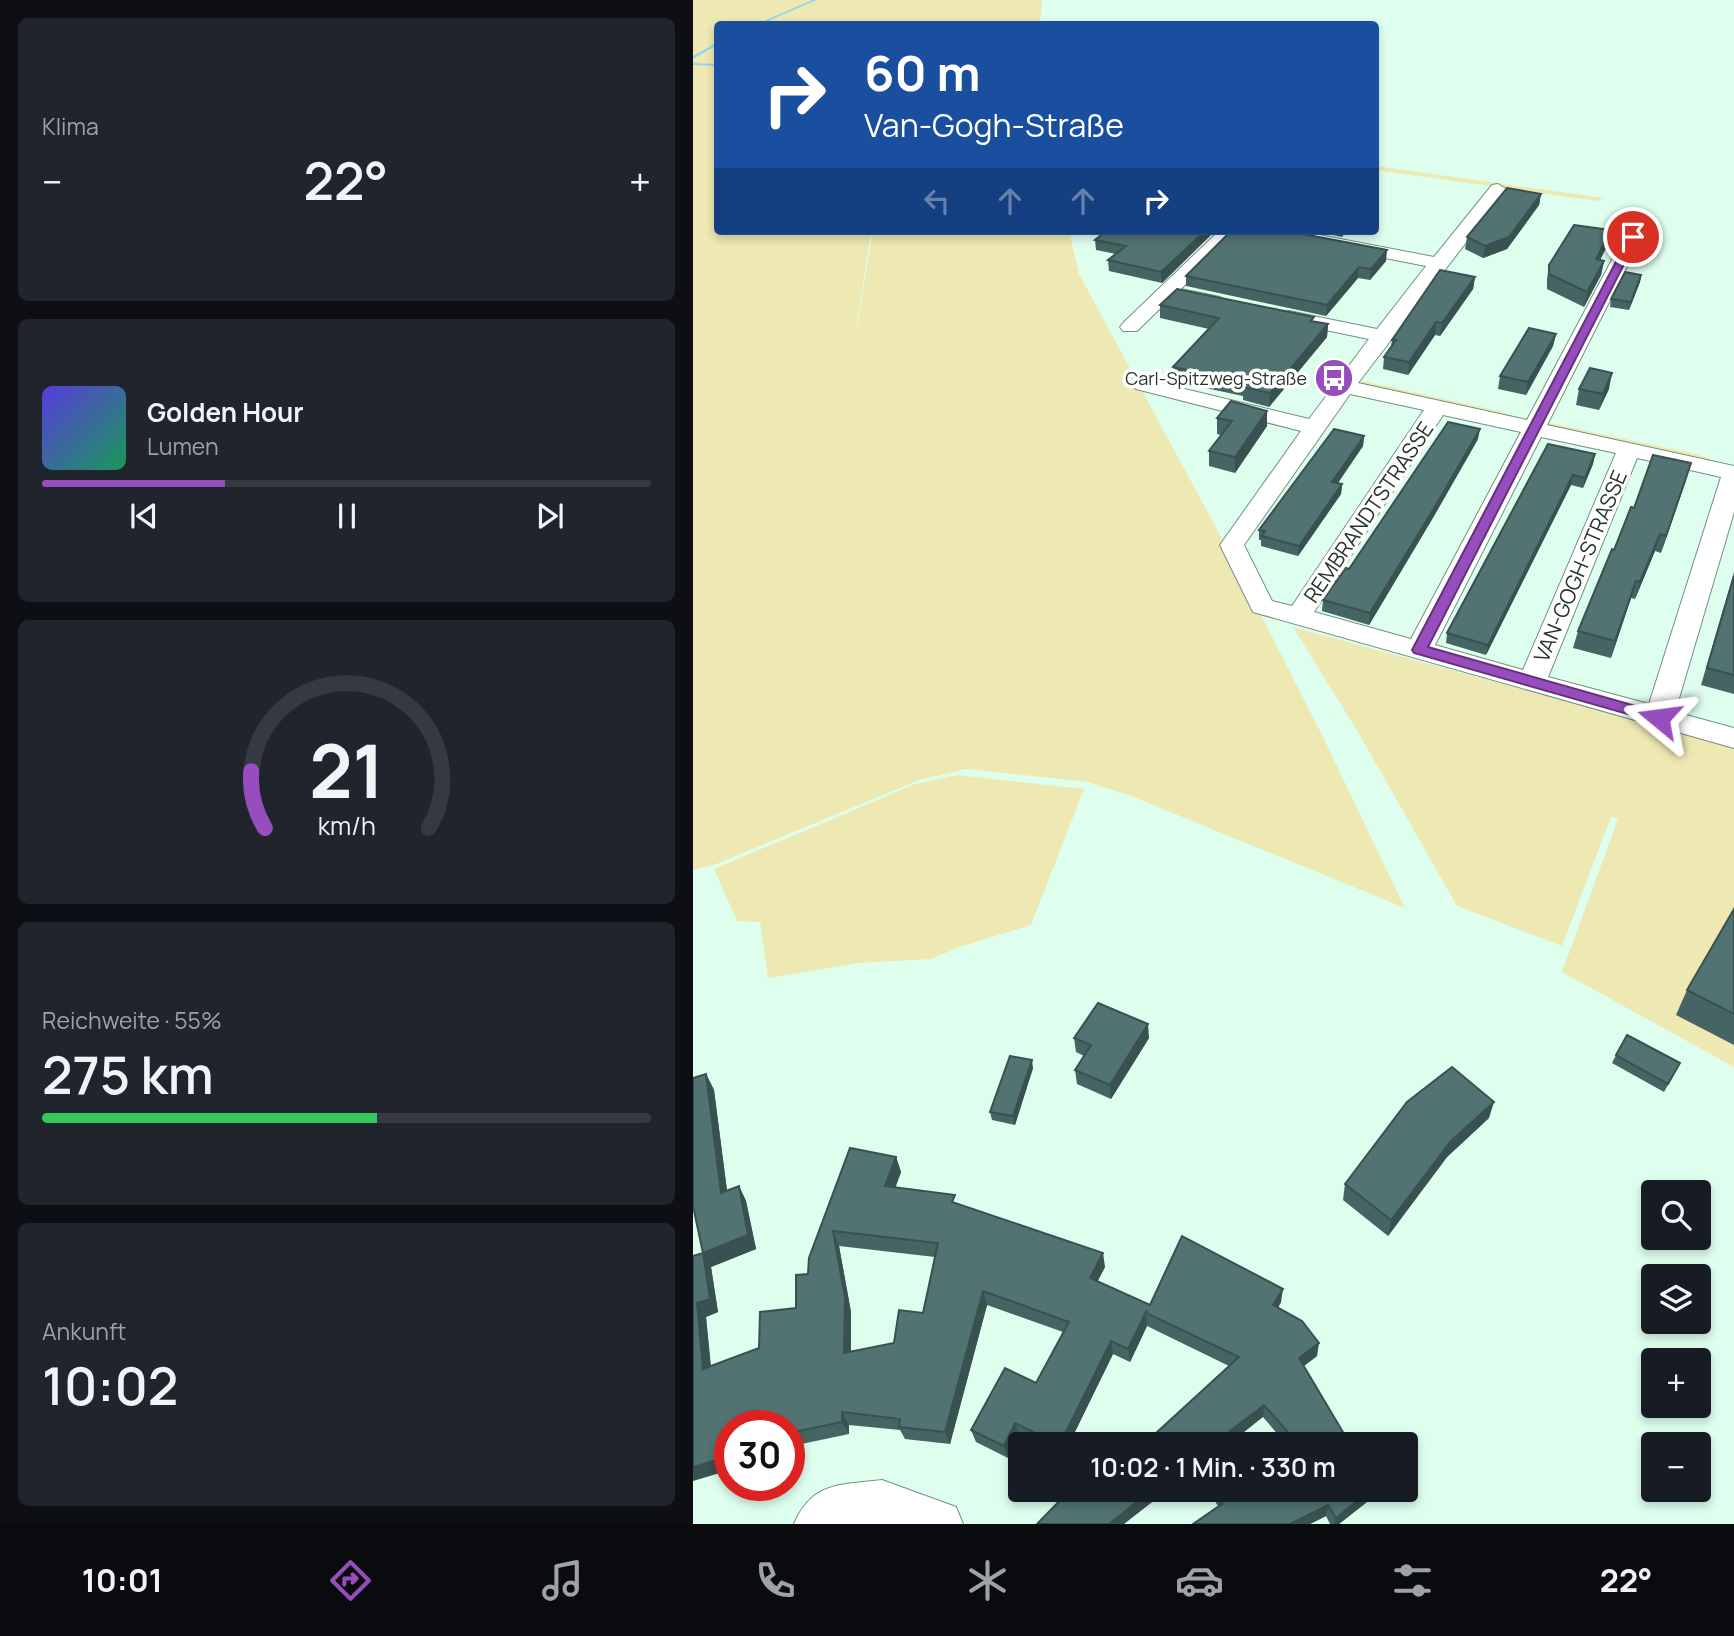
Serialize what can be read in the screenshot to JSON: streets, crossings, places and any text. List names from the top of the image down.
{
  "streets": {
    "street": ["REMBRANDTSTRASSE", "VAN-GOGH-STRASSE"]
  },
  "places": {
    "bus stop": ["Carl-Spitzweg-Straße"]
  },
  "page": {
    "tile": [
      "Klima",
      ["Reichweite · 55%", "275 km"],
      ["Ankunft", "10:02"]
    ],
    "turn": ["60 m", "Van-Gogh-Straße"],
    "heat": ["−", "22°", "+"],
    "song": ["Golden Hour", "Lumen"],
    "map_buttons": ["+", "−"],
    "limit": "30",
    "trip": "10:02 · 1 Min. · 330 m",
    "tabs": ["10:01", "22°"],
    "gauge": ["21", "km/h"]
  }
}
